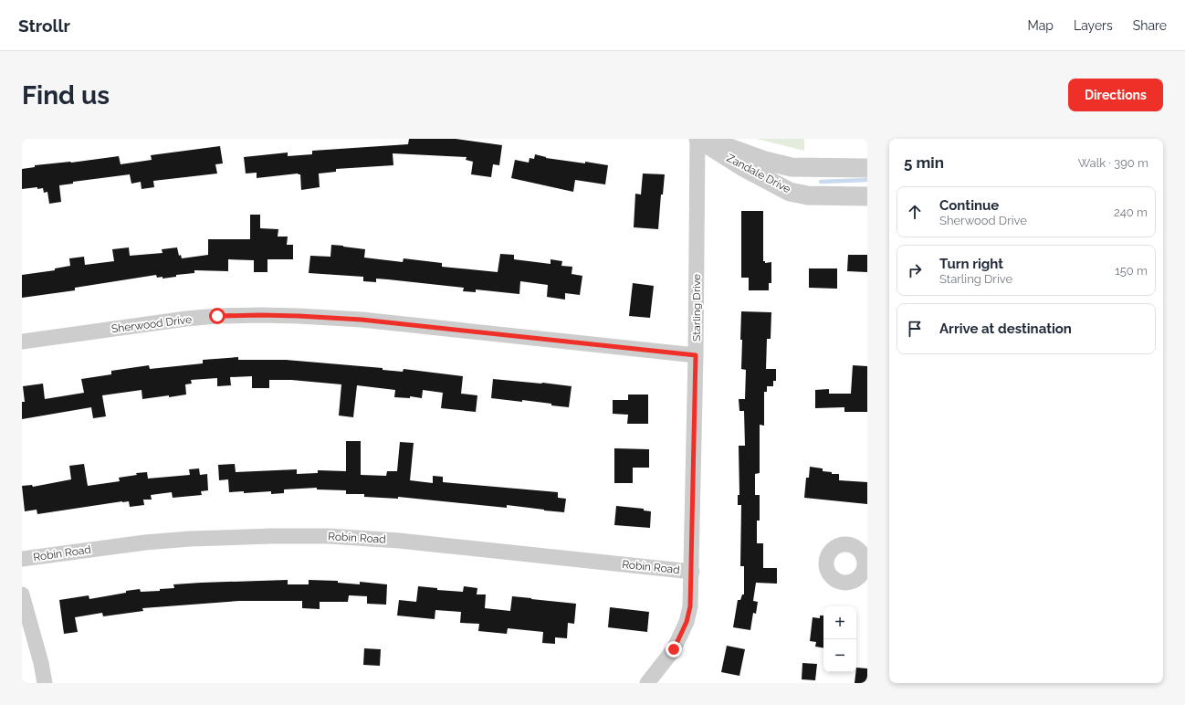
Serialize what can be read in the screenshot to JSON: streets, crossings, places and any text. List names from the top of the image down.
{
  "streets": {
    "street": [
      "Zandale Drive",
      "Starling Drive",
      "Sherwood Drive",
      "Robin Road"
    ]
  },
  "crossings": [
    ["Zandale Drive", "Starling Drive"],
    ["Starling Drive", "Sherwood Drive"],
    ["Starling Drive", "Robin Road"]
  ],
  "page": {
    "header": "Strollr",
    "nav": ["Map", "Layers", "Share"],
    "buttons": "Directions",
    "title": "Find us",
    "heading": ["5 min", "Walk · 390 m"],
    "list": [
      ["Continue", "Sherwood Drive", "240 m"],
      ["Turn right", "Starling Drive", "150 m"],
      "Arrive at destination"
    ],
    "map_buttons": ["+", "−"]
  }
}
